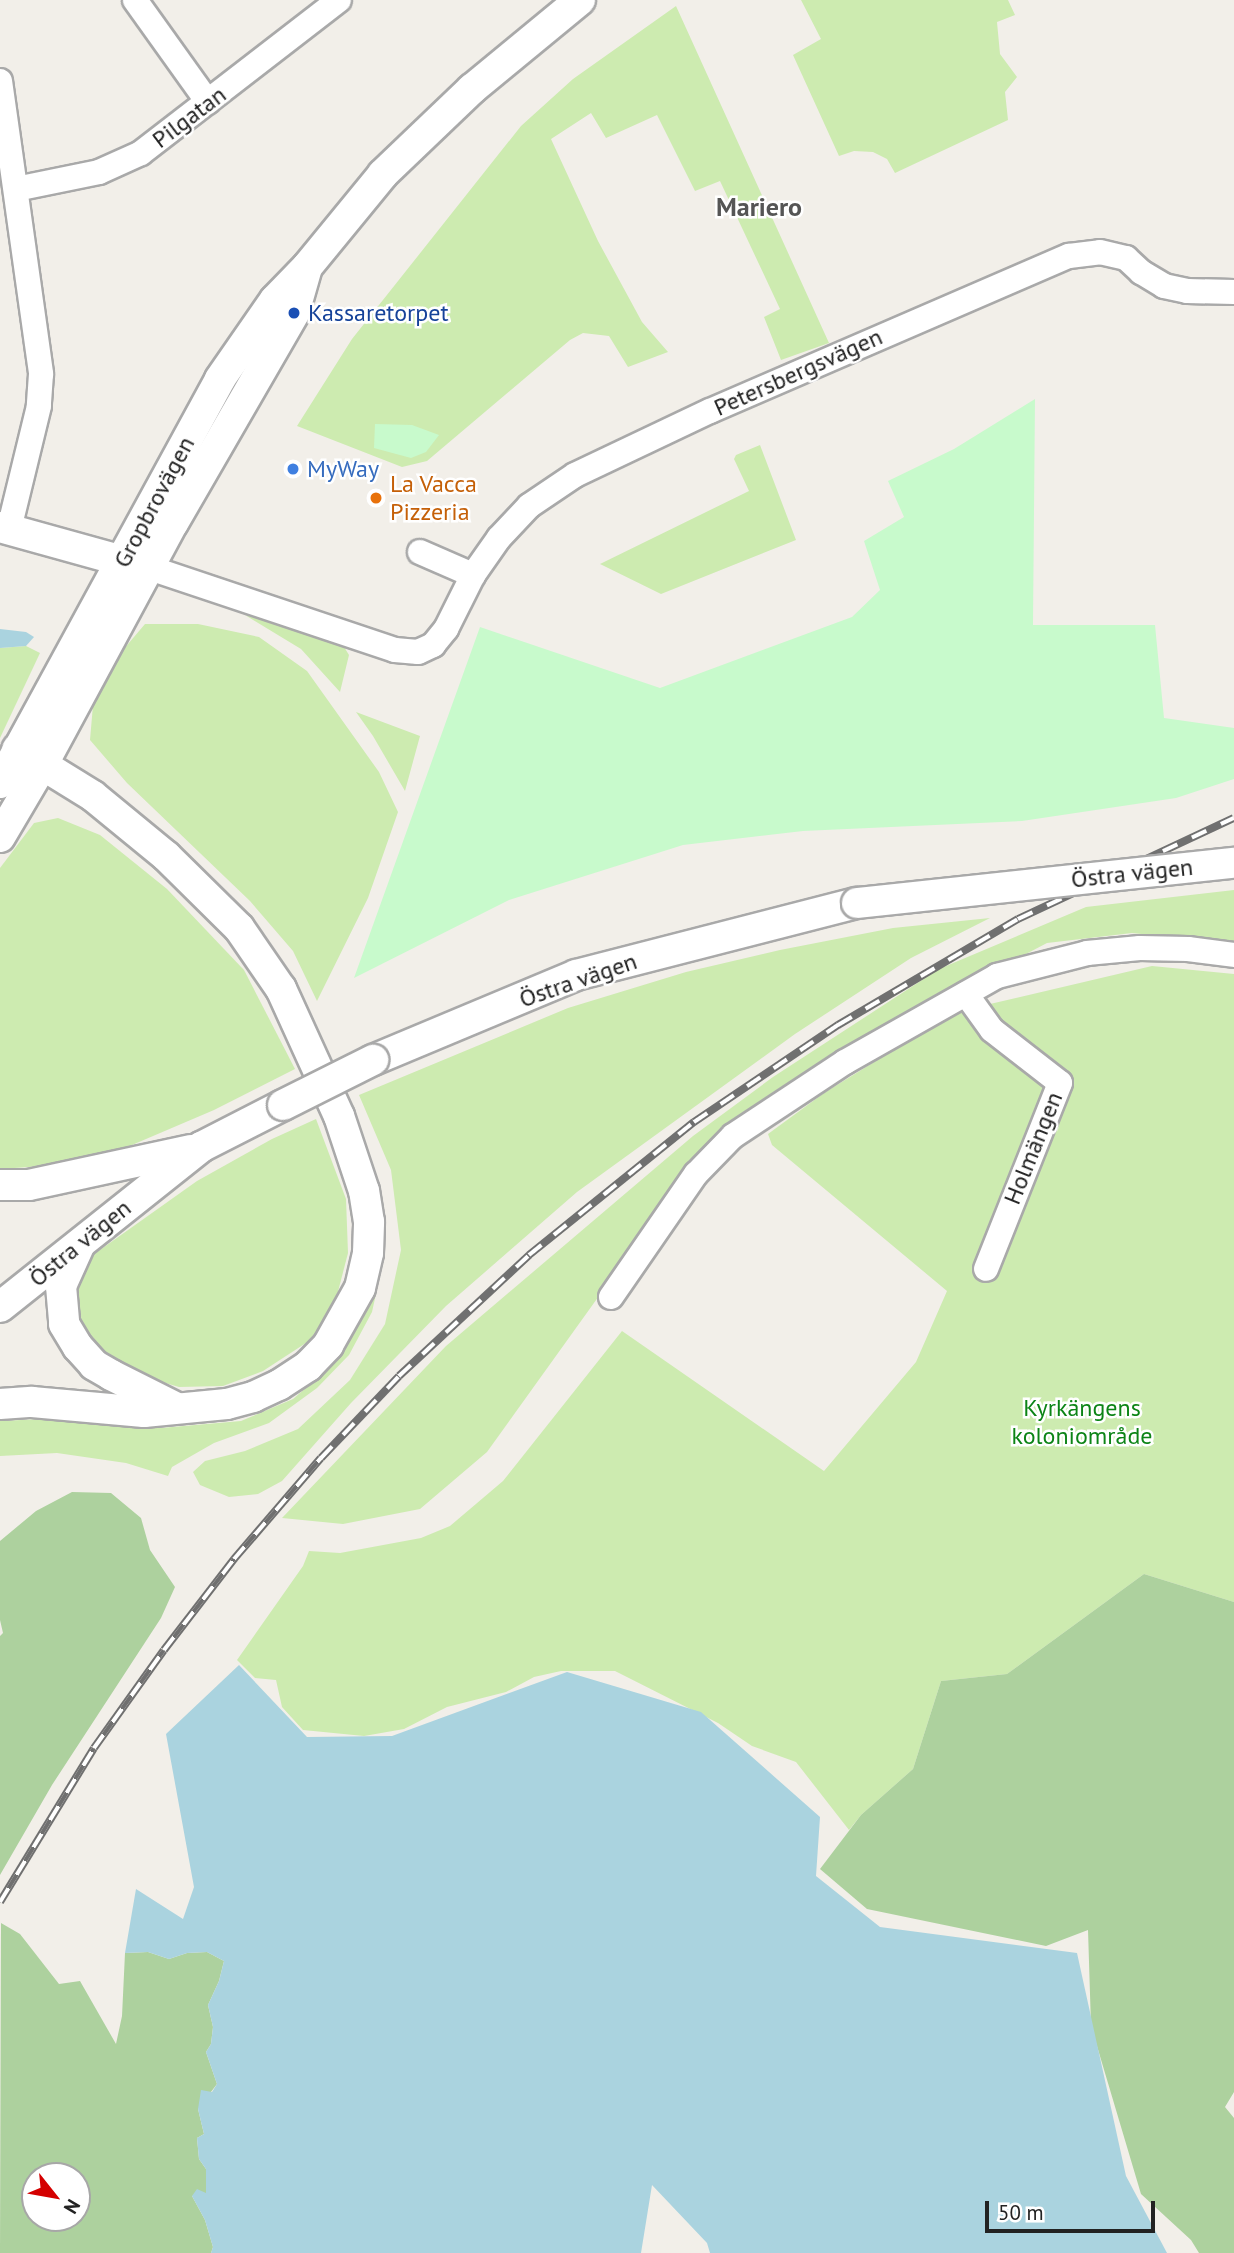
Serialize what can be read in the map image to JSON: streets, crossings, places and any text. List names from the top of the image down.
{
  "streets": {
    "street": [
      "Pilgatan",
      "Petersbergsvägen",
      "Gropbrovägen",
      "Östra vägen",
      "Holmängen"
    ]
  },
  "crossings": [
    ["Petersbergsvägen", "Gropbrovägen"]
  ],
  "districts": ["Mariero"],
  "parks": ["Kyrkängens koloniområde"],
  "places": ["Kassaretorpet", "MyWay", "La Vacca Pizzeria"],
  "scale_bar": "50 m",
  "north": "bottom right"
}
